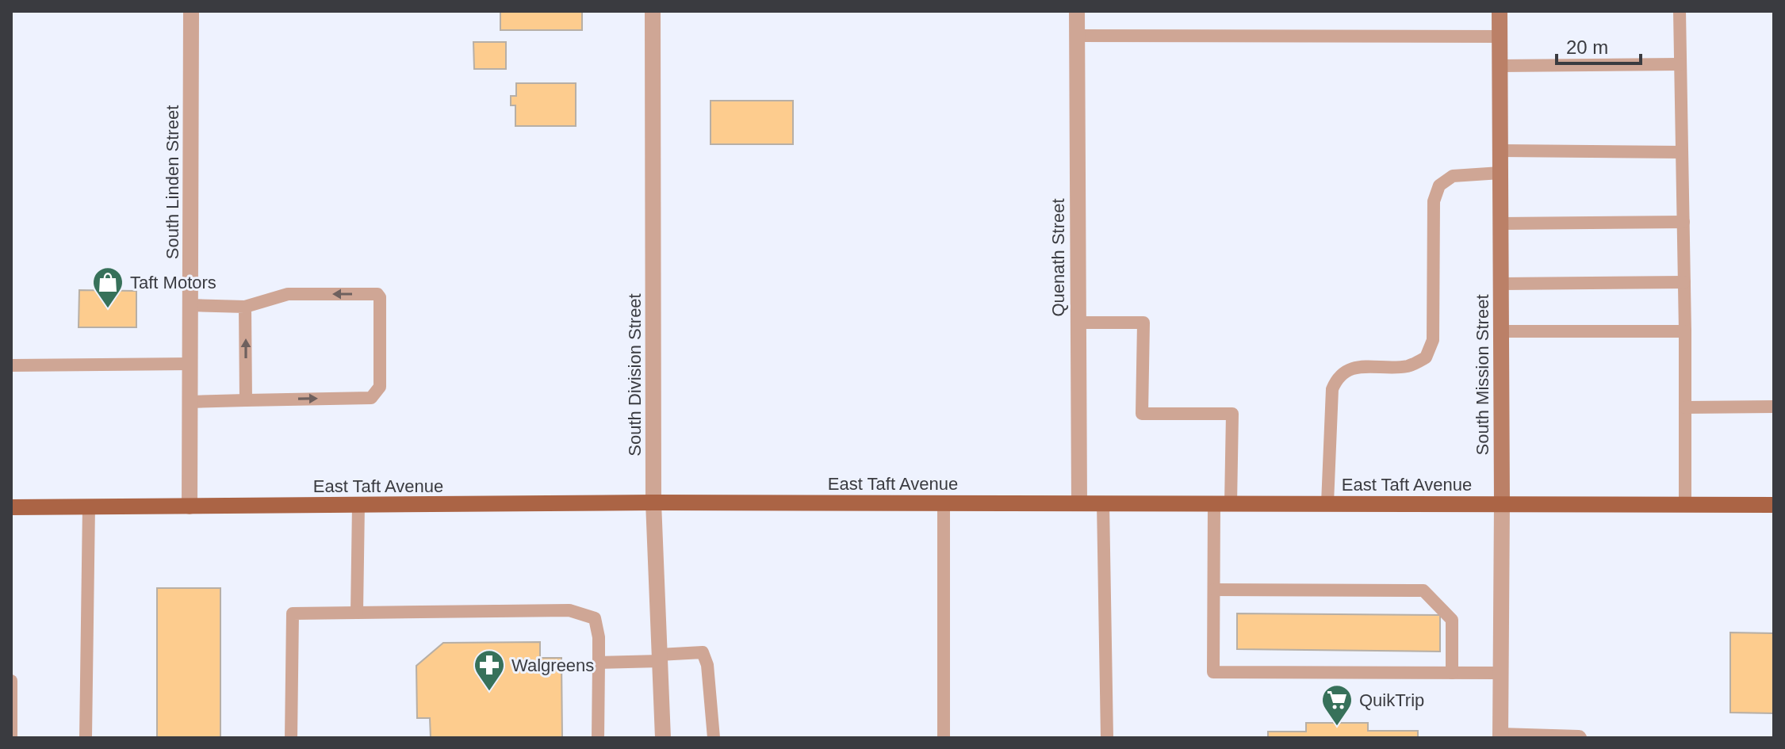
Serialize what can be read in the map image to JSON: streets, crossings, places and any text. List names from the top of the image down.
{
  "streets": {
    "main road": ["South Mission Street", "East Taft Avenue"],
    "street": ["South Linden Street", "Quenath Street", "South Division Street"]
  },
  "crossings": [
    ["South Linden Street", "East Taft Avenue"],
    ["Quenath Street", "East Taft Avenue"],
    ["South Division Street", "East Taft Avenue"],
    ["South Mission Street", "East Taft Avenue"]
  ],
  "places": {
    "shop": ["Taft Motors"],
    "pharmacy": ["Walgreens"],
    "supermarket": ["QuikTrip"]
  },
  "scale_bar": "20 m"
}
